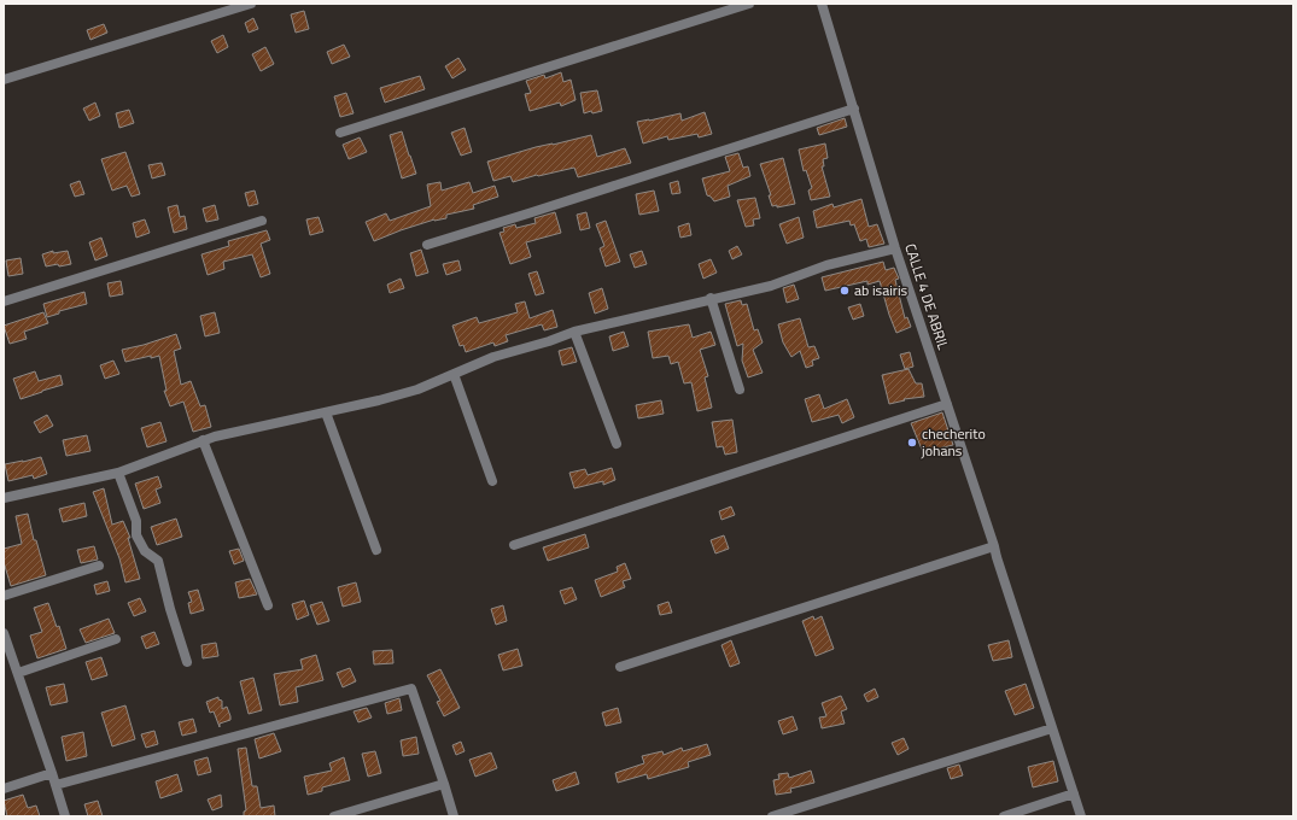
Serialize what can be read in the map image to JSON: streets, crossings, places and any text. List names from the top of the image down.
{
  "streets": {
    "street": ["CALLE 4 DE ABRIL"]
  },
  "places": ["ab isairis", "checherito johans"]
}
